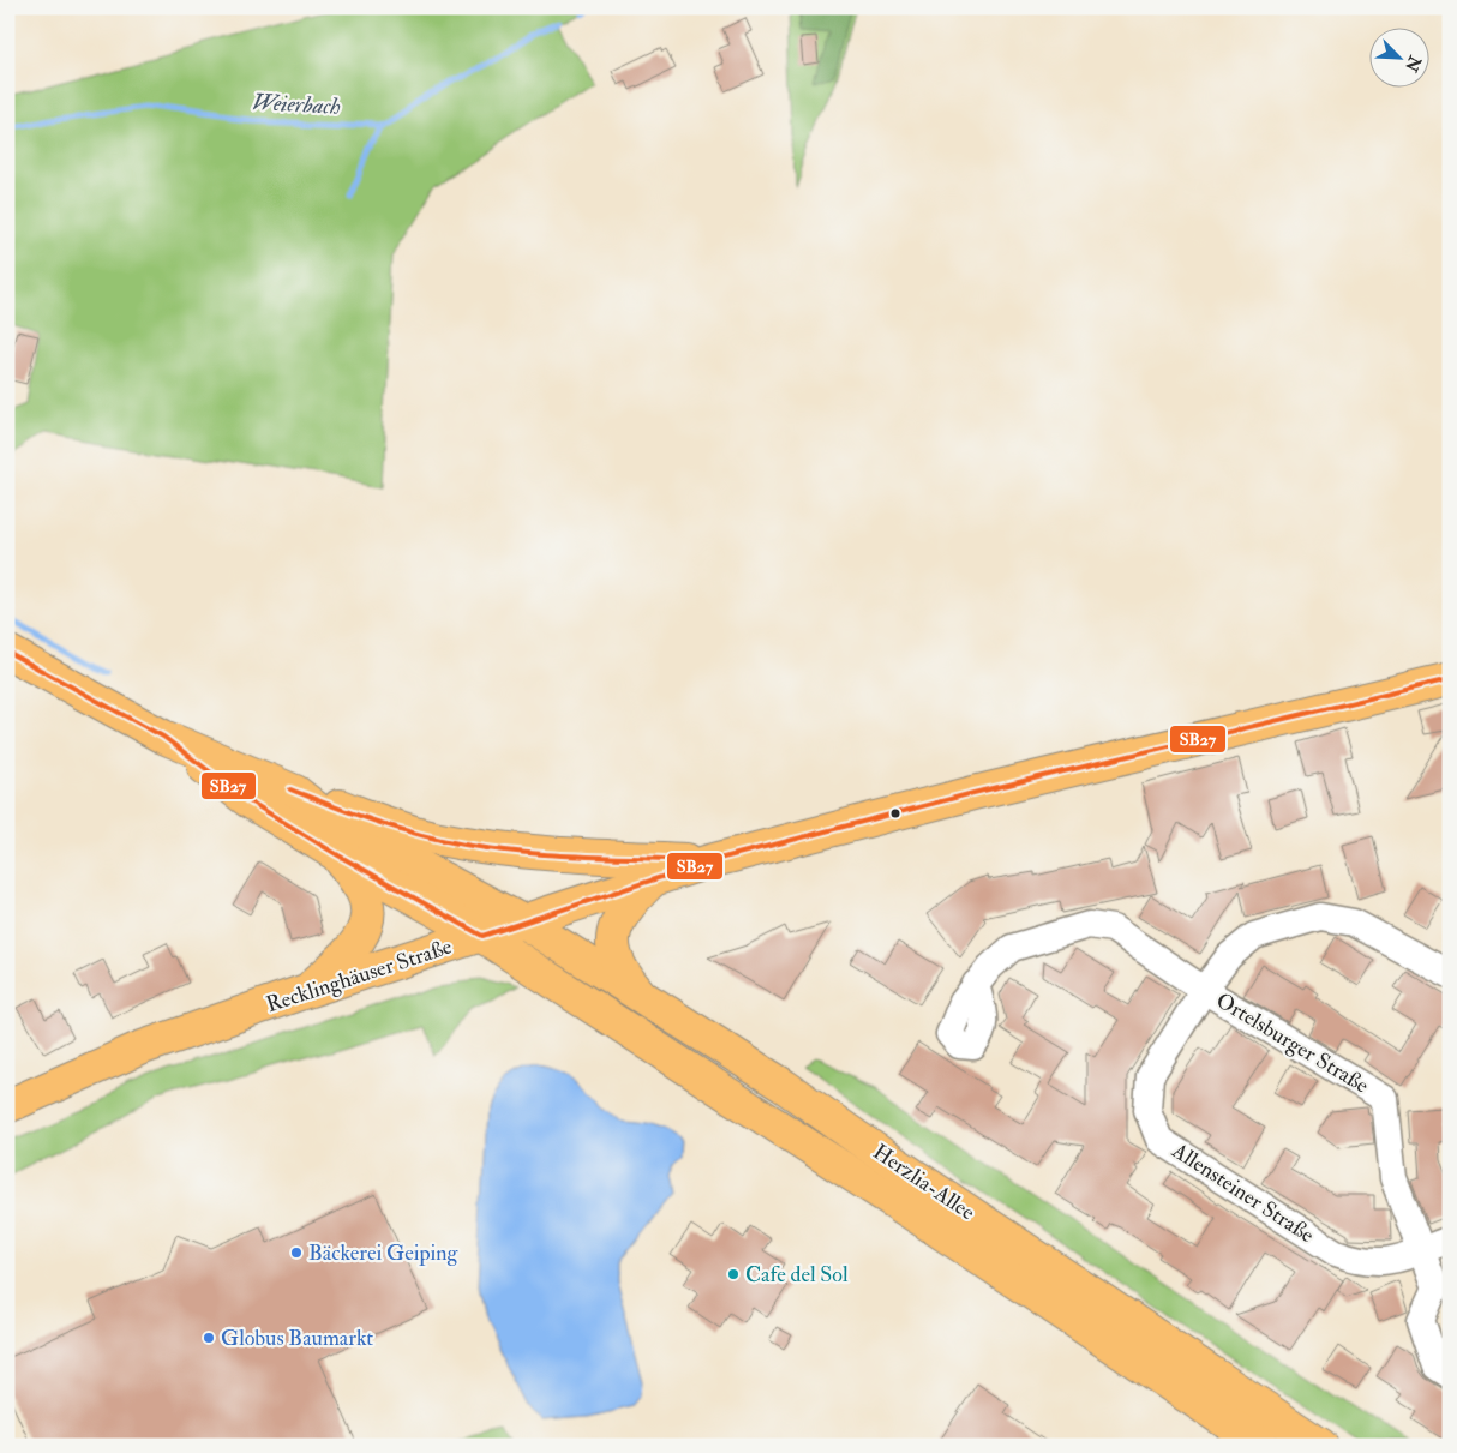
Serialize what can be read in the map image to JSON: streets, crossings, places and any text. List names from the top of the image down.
{
  "streets": {
    "main road": ["Recklinghäuser Straße", "Herzlia-Allee"],
    "street": ["Ortelsburger Straße", "Allensteiner Straße"]
  },
  "crossings": [
    ["Recklinghäuser Straße", "Herzlia-Allee"],
    ["Ortelsburger Straße", "Allensteiner Straße"]
  ],
  "water": ["Weierbach"],
  "places": ["Bäckerei Geiping", "Cafe del Sol", "Globus Baumarkt"],
  "lines": ["transit line SB27"],
  "north": "bottom right"
}
